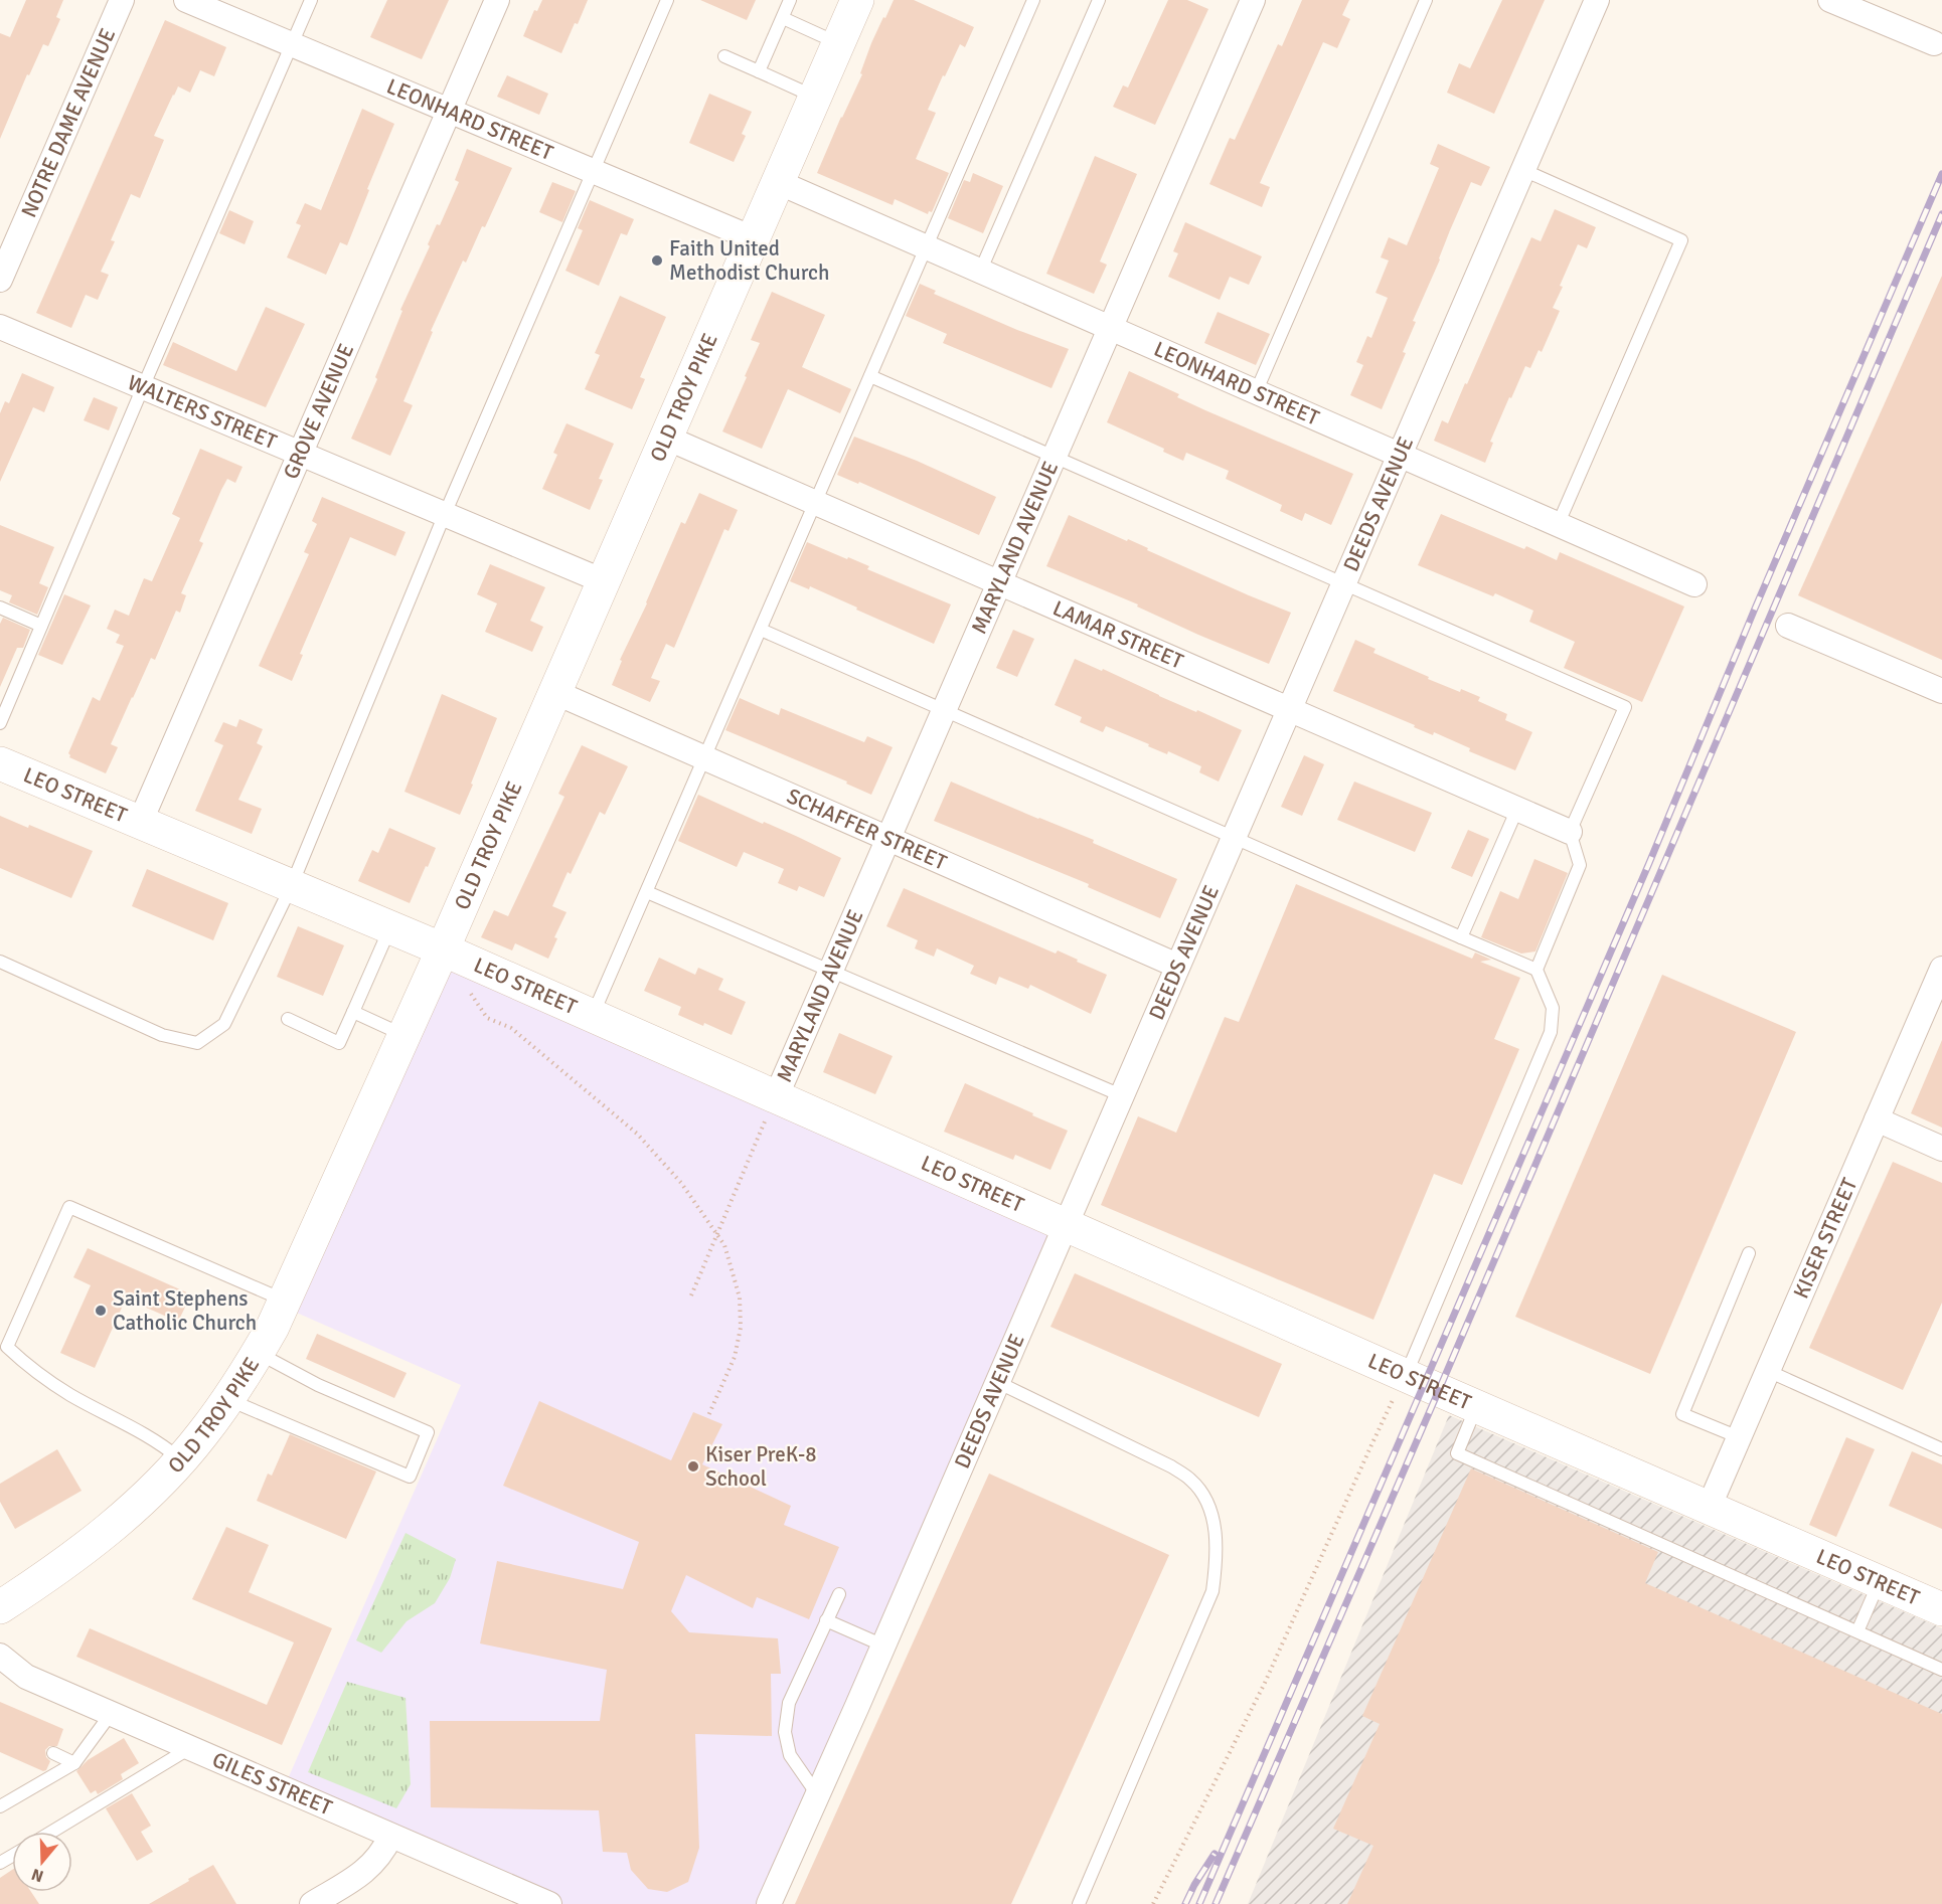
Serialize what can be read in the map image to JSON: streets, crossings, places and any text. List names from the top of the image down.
{
  "streets": {
    "street": [
      "LEONHARD STREET",
      "NOTRE DAME AVENUE",
      "OLD TROY PIKE",
      "WALTERS STREET",
      "GROVE AVENUE",
      "DEEDS AVENUE",
      "MARYLAND AVENUE",
      "LAMAR STREET",
      "LEO STREET",
      "SCHAFFER STREET",
      "KISER STREET",
      "GILES STREET"
    ]
  },
  "crossings": [
    ["LEONHARD STREET", "OLD TROY PIKE"],
    ["LEONHARD STREET", "GROVE AVENUE"],
    ["LEONHARD STREET", "DEEDS AVENUE"],
    ["LEONHARD STREET", "MARYLAND AVENUE"],
    ["OLD TROY PIKE", "WALTERS STREET"],
    ["OLD TROY PIKE", "LAMAR STREET"],
    ["OLD TROY PIKE", "LEO STREET"],
    ["OLD TROY PIKE", "SCHAFFER STREET"],
    ["WALTERS STREET", "GROVE AVENUE"],
    ["GROVE AVENUE", "LEO STREET"],
    ["DEEDS AVENUE", "LAMAR STREET"],
    ["DEEDS AVENUE", "LEO STREET"],
    ["DEEDS AVENUE", "SCHAFFER STREET"],
    ["MARYLAND AVENUE", "LAMAR STREET"],
    ["MARYLAND AVENUE", "LEO STREET"],
    ["MARYLAND AVENUE", "SCHAFFER STREET"],
    ["LEO STREET", "KISER STREET"]
  ],
  "places": ["Faith United Methodist Church", "Saint Stephens Catholic Church", "Kiser PreK-8 School"],
  "north": "bottom"
}
